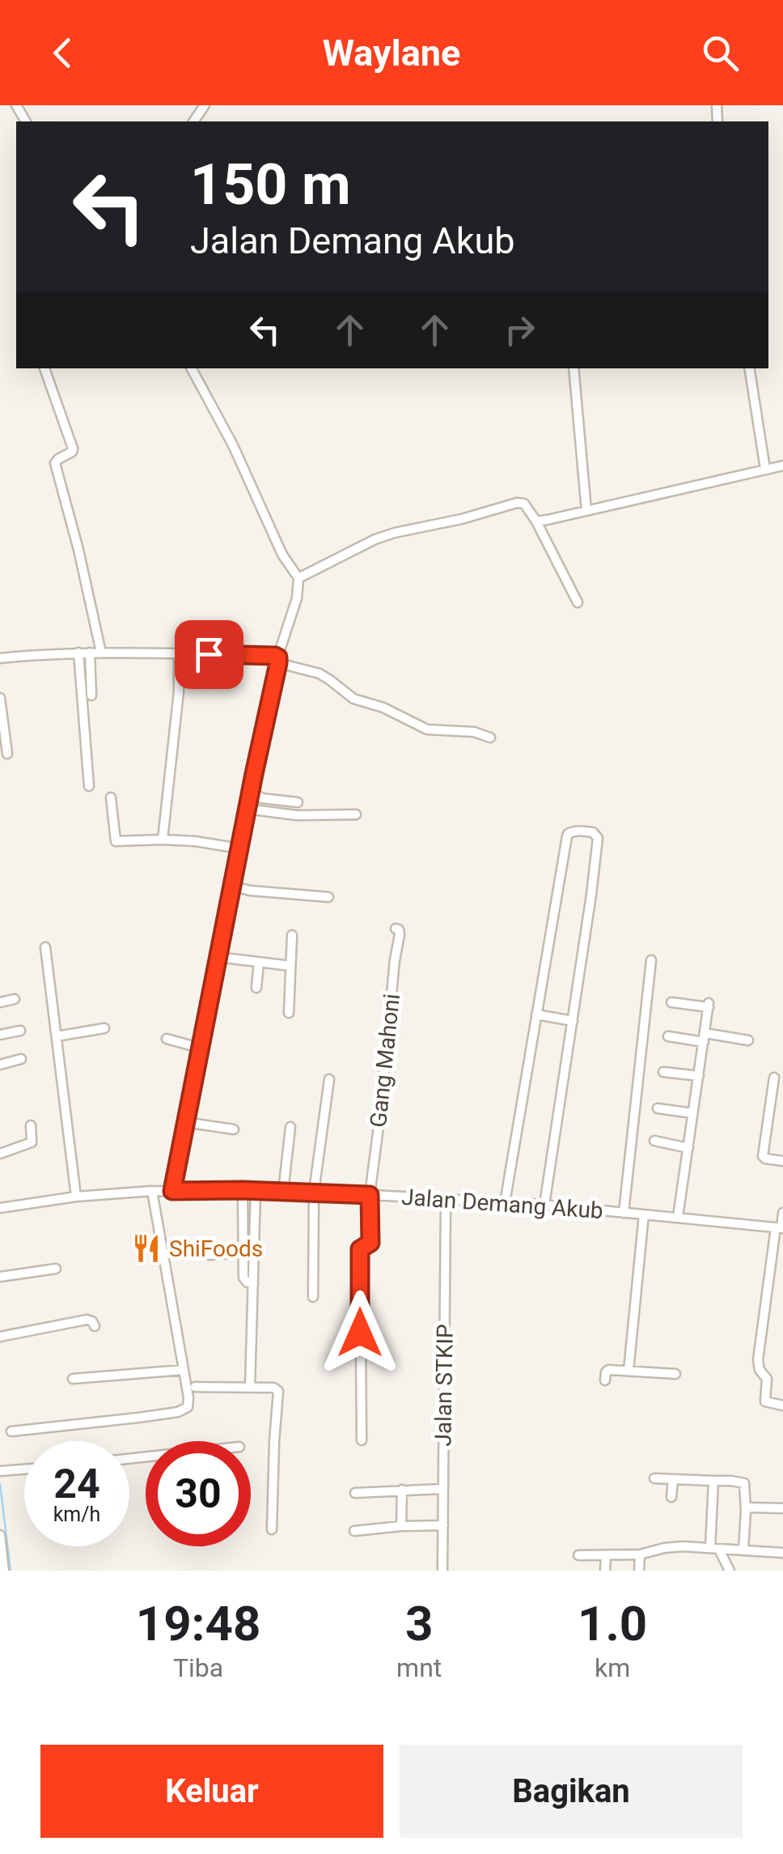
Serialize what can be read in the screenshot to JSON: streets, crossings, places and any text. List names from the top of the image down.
{
  "streets": {
    "street": ["Gang Mahoni", "Jalan Demang Akub", "Jalan STKIP"]
  },
  "crossings": [
    ["Gang Mahoni", "Jalan Demang Akub"],
    ["Jalan Demang Akub", "Jalan STKIP"]
  ],
  "places": {
    "restaurant": ["ShiFoods"]
  },
  "page": {
    "header": "Waylane",
    "turn": ["150 m", "Jalan Demang Akub"],
    "speed": "24 km/h",
    "limit": "30",
    "eta": [
      "19:48",
      "Tiba",
      "3",
      "mnt",
      "1.0",
      "km"
    ],
    "buttons": ["Keluar", "Bagikan"]
  }
}
